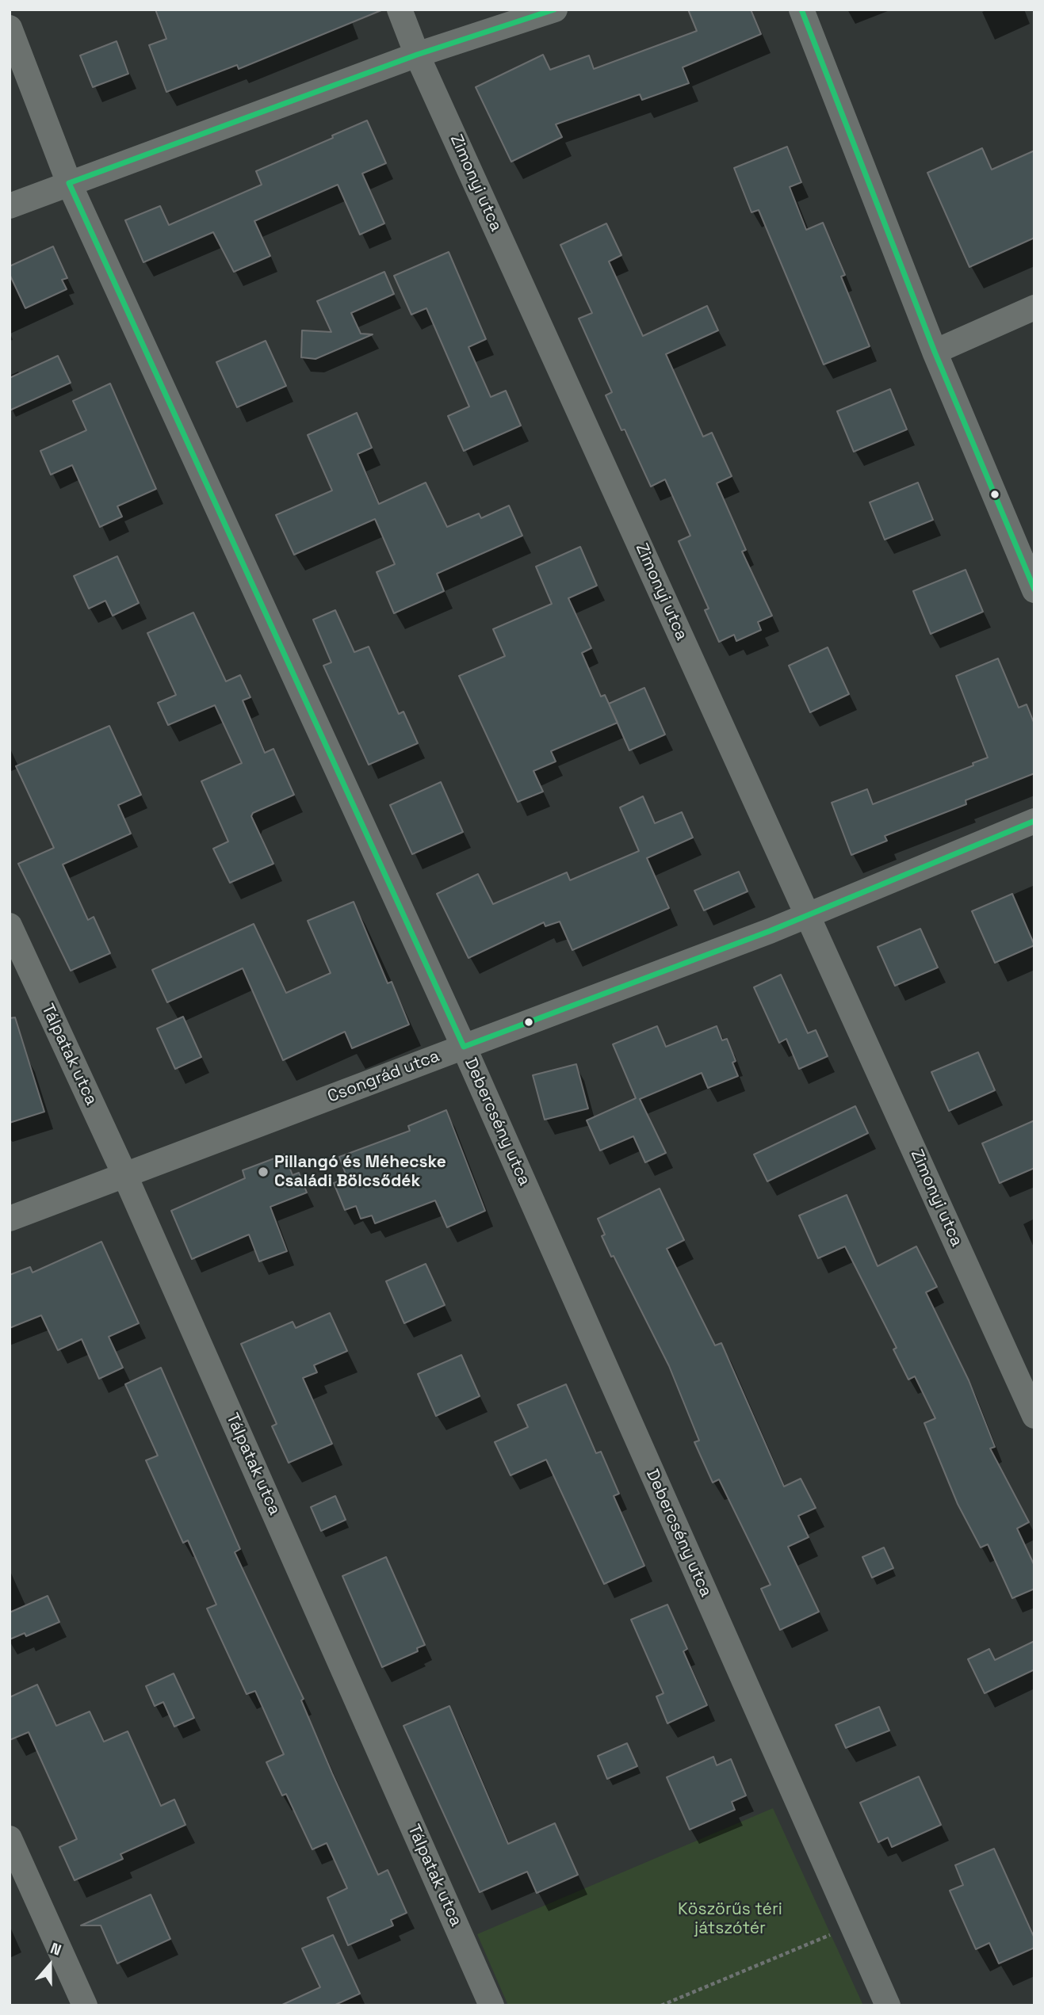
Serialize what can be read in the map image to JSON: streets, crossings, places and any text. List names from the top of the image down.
{
  "streets": {
    "street": [
      "Zimonyi utca",
      "Tálpatak utca",
      "Csongrád utca",
      "Debercsény utca"
    ]
  },
  "crossings": [
    ["Zimonyi utca", "Csongrád utca"],
    ["Tálpatak utca", "Csongrád utca"],
    ["Csongrád utca", "Debercsény utca"]
  ],
  "parks": ["Köszörűs téri játszótér"],
  "places": ["Pillangó és Méhecske Családi Bölcsődék"],
  "north": "top"
}
